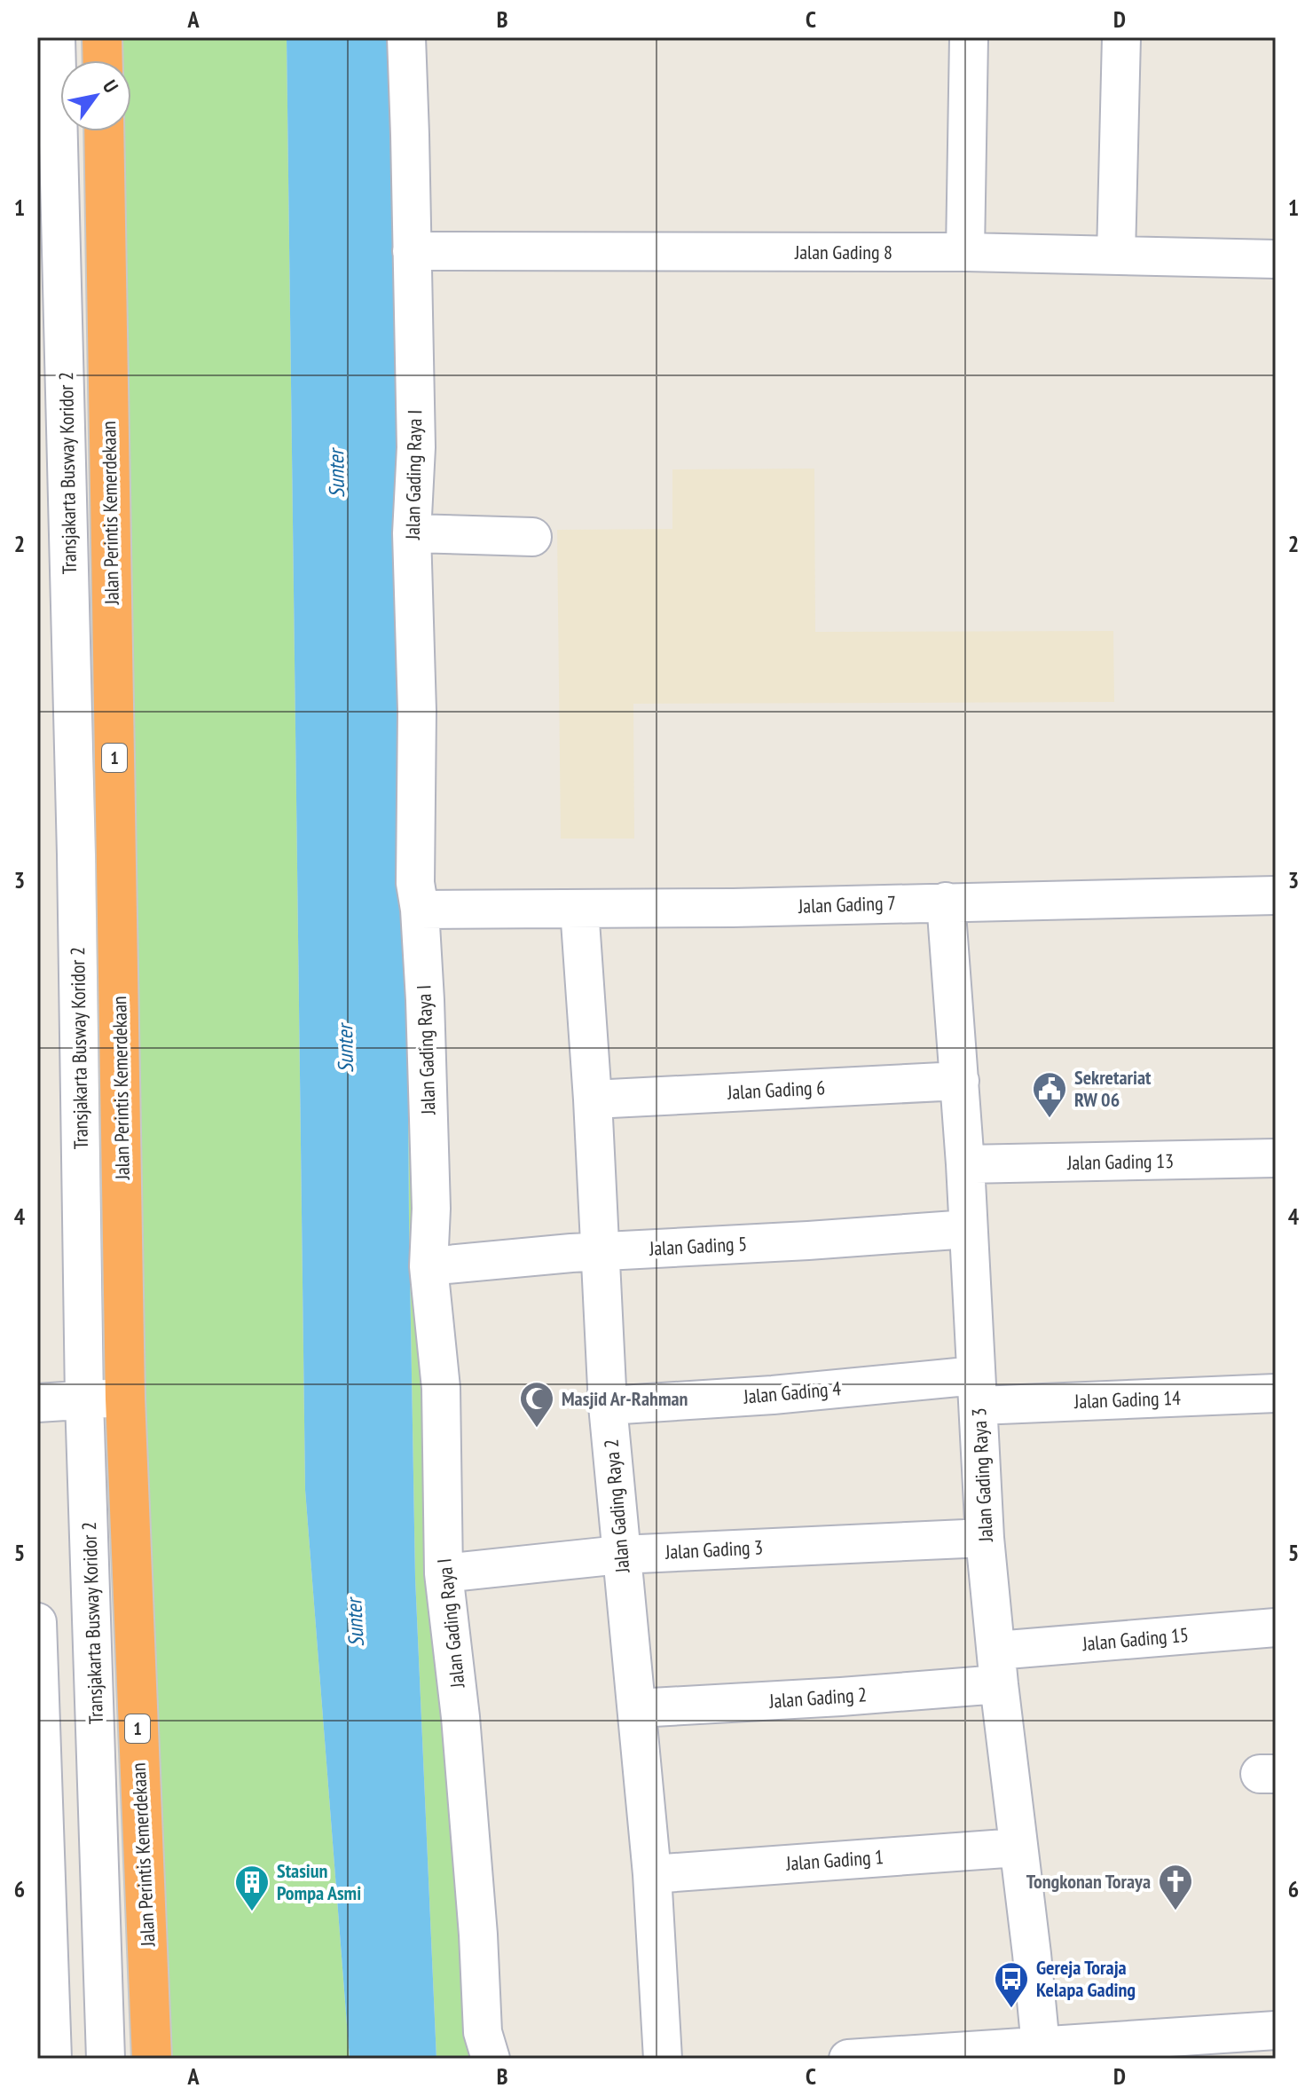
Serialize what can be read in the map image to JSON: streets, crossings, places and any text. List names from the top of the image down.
{
  "streets": {
    "highway": ["Jalan Perintis Kemerdekaan", "1"],
    "street": [
      "Jalan Gading 8",
      "Transjakarta Busway Koridor 2",
      "Jalan Gading Raya I",
      "Jalan Gading 7",
      "Jalan Gading 6",
      "Jalan Gading 13",
      "Jalan Gading 5",
      "Jalan Gading 4",
      "Jalan Gading 14",
      "Jalan Gading Raya 3",
      "Jalan Gading Raya 2",
      "Jalan Gading 3",
      "Jalan Gading 15",
      "Jalan Gading 2",
      "Jalan Gading 1"
    ]
  },
  "crossings": [
    ["Jalan Gading 8", "Jalan Gading Raya I"],
    ["Jalan Gading Raya I", "Jalan Gading 7"],
    ["Jalan Gading Raya I", "Jalan Gading 5"],
    ["Jalan Gading Raya I", "Jalan Gading 3"],
    ["Jalan Gading 7", "Jalan Gading Raya 3"],
    ["Jalan Gading 7", "Jalan Gading Raya 2"],
    ["Jalan Gading 6", "Jalan Gading Raya 3"],
    ["Jalan Gading 6", "Jalan Gading Raya 2"],
    ["Jalan Gading 13", "Jalan Gading Raya 3"],
    ["Jalan Gading 5", "Jalan Gading Raya 3"],
    ["Jalan Gading 5", "Jalan Gading Raya 2"],
    ["Jalan Gading 4", "Jalan Gading 14"],
    ["Jalan Gading 4", "Jalan Gading Raya 3"],
    ["Jalan Gading 4", "Jalan Gading Raya 2"],
    ["Jalan Gading 14", "Jalan Gading Raya 3"],
    ["Jalan Gading Raya 3", "Jalan Gading 3"],
    ["Jalan Gading Raya 3", "Jalan Gading 15"],
    ["Jalan Gading Raya 3", "Jalan Gading 2"],
    ["Jalan Gading Raya 3", "Jalan Gading 1"],
    ["Jalan Gading Raya 2", "Jalan Gading 3"],
    ["Jalan Gading Raya 2", "Jalan Gading 2"],
    ["Jalan Gading Raya 2", "Jalan Gading 1"],
    ["Jalan Gading 15", "Jalan Gading 2"]
  ],
  "water": ["Sunter"],
  "places": {
    "public building": ["Sekretariat RW 06"],
    "mosque": ["Masjid Ar-Rahman"],
    "church": ["Tongkonan Toraya"],
    "building": ["Stasiun Pompa Asmi"],
    "bus stop": ["Gereja Toraja Kelapa Gading"]
  },
  "north": "top right",
  "grid": {
    "columns": [
      "A",
      "B",
      "C",
      "D"
    ],
    "rows": [
      "1",
      "2",
      "3",
      "4",
      "5",
      "6"
    ]
  }
}
